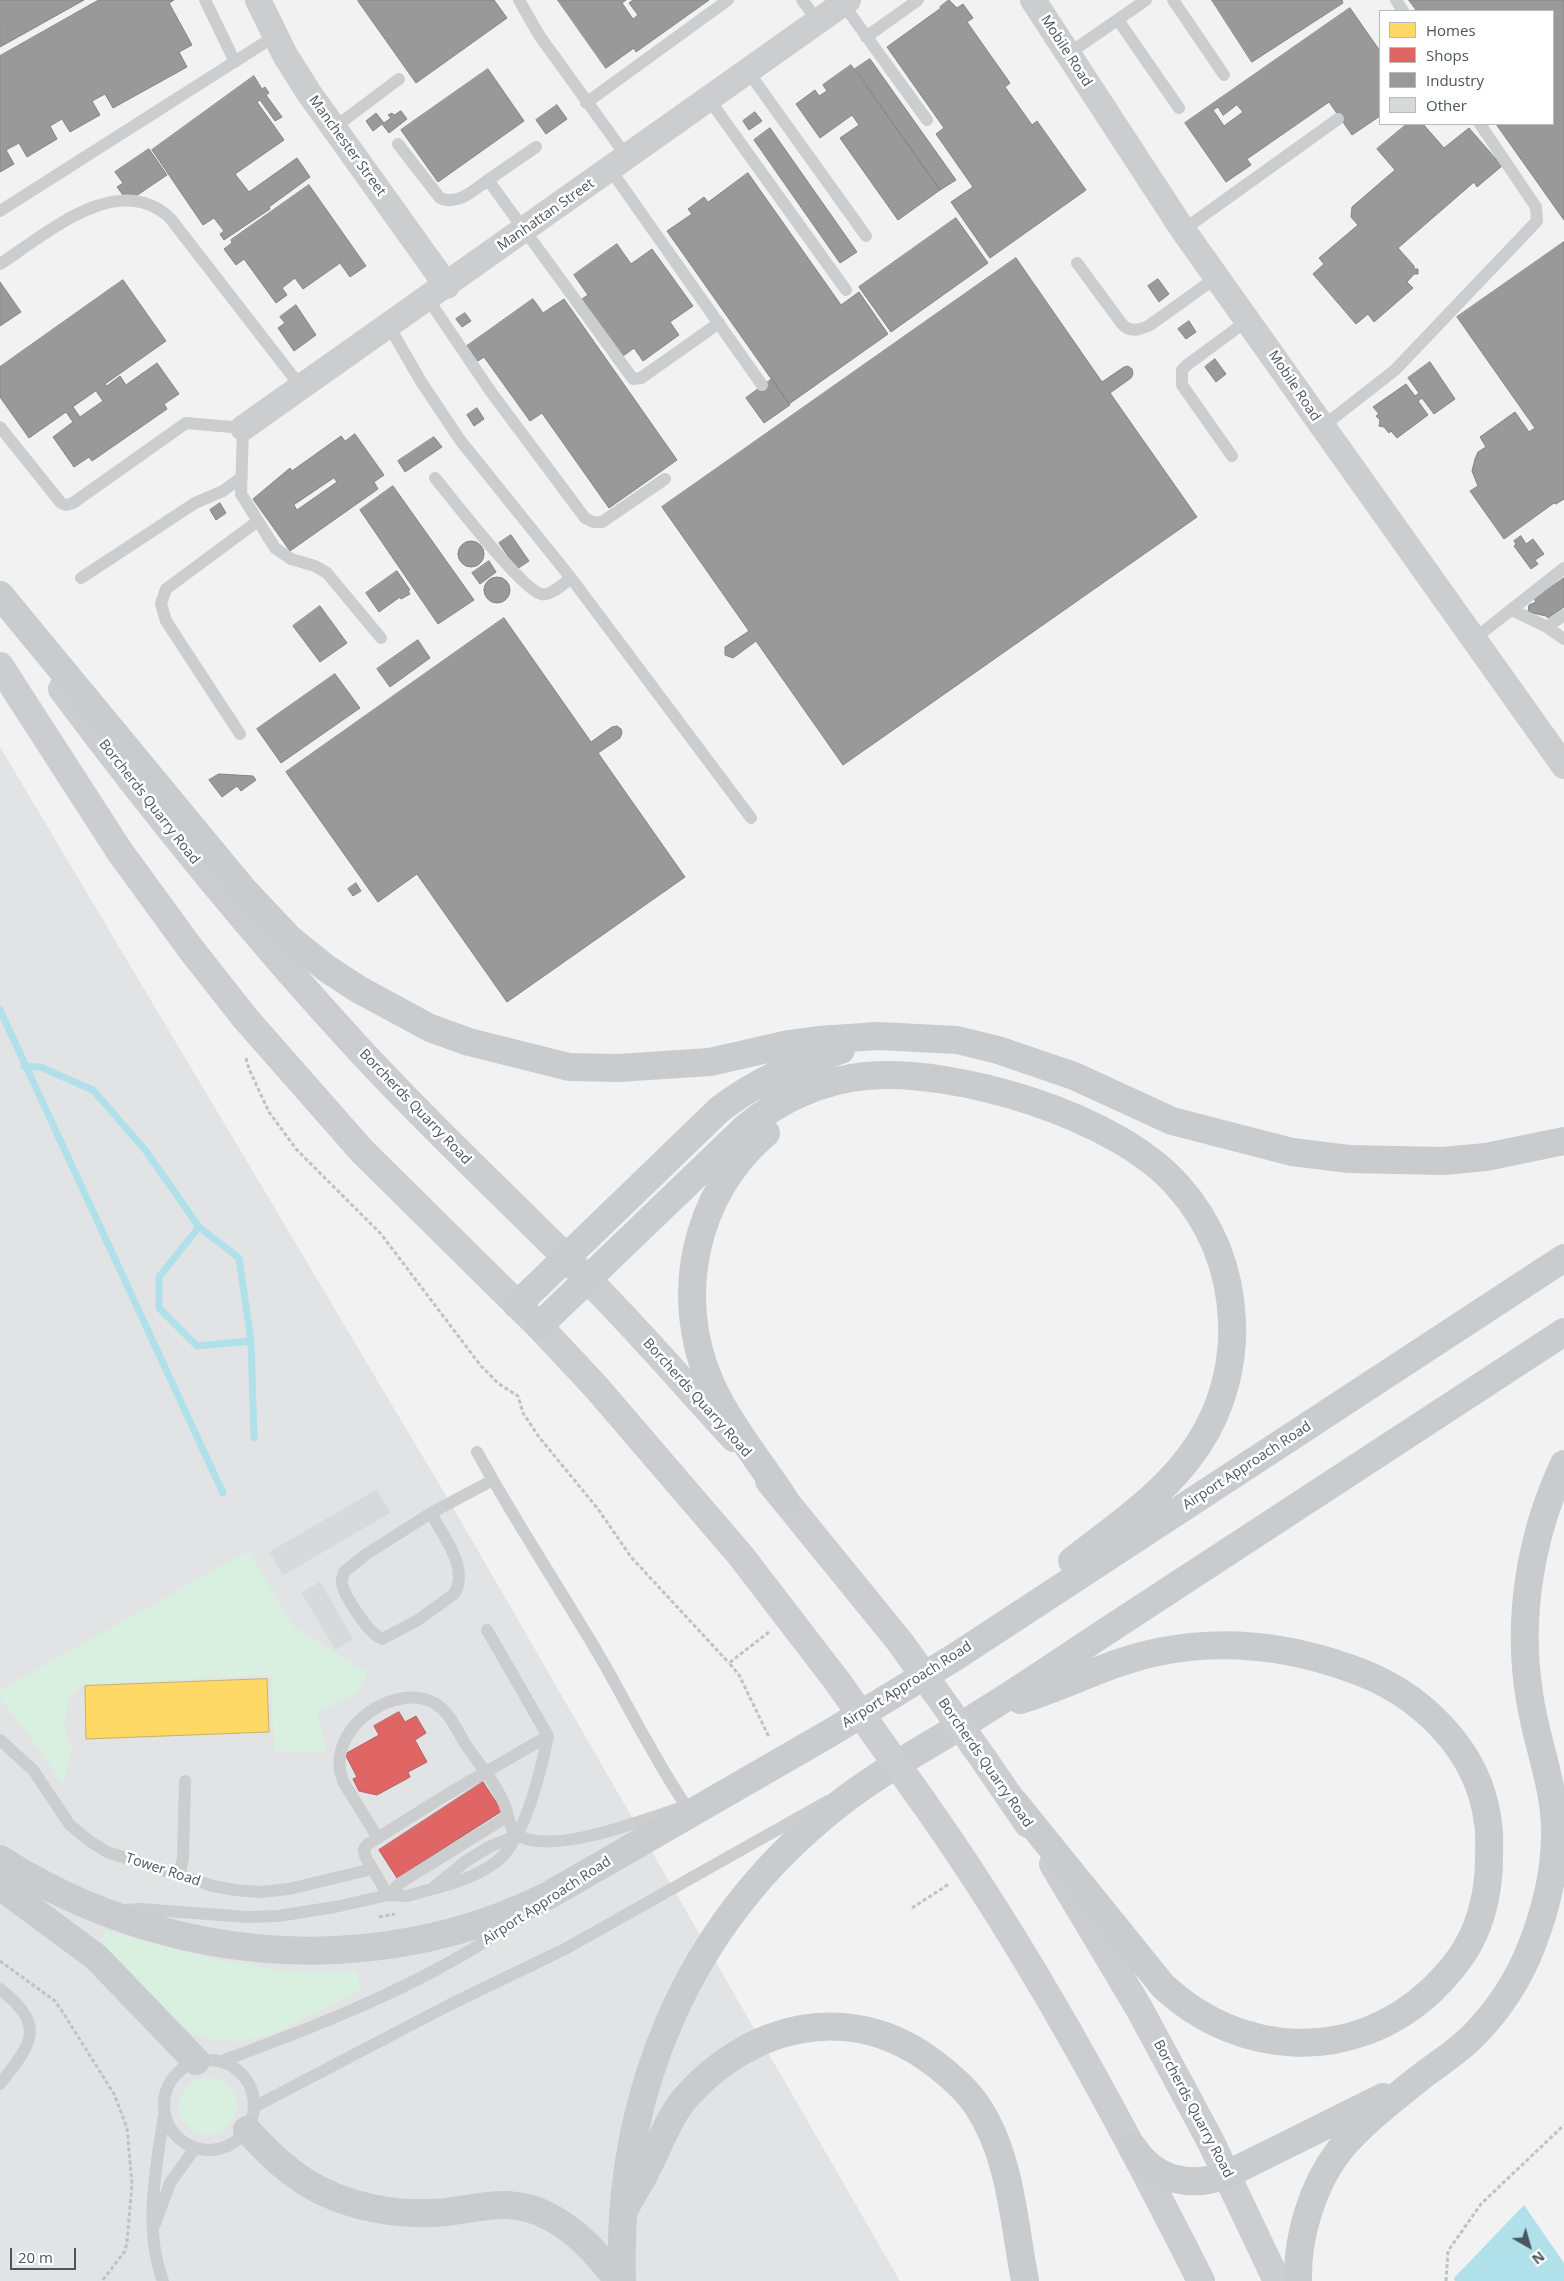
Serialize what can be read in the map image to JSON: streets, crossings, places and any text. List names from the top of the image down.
{
  "streets": {
    "main road": ["Borcherds Quarry Road", "Airport Approach Road"],
    "street": ["Mobile Road", "Manchester Street", "Manhattan Street"],
    "lane": ["Tower Road"]
  },
  "crossings": [
    ["Manchester Street", "Manhattan Street"]
  ],
  "legend": [
    "Homes",
    "Shops",
    "Industry",
    "Other"
  ],
  "scale_bar": "20 m",
  "north": "bottom right"
}
